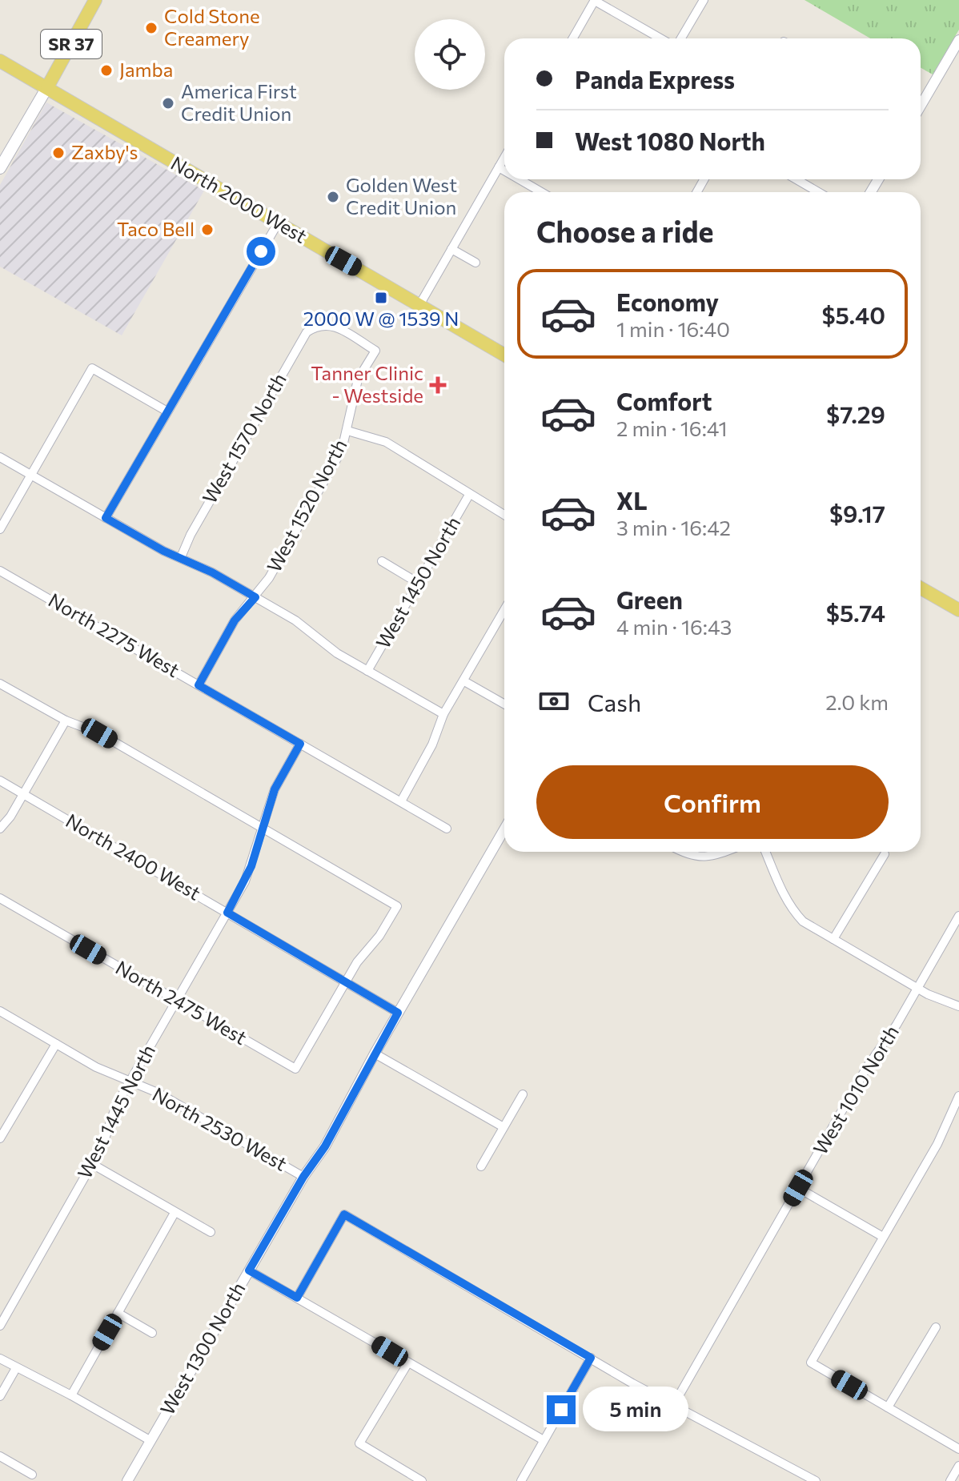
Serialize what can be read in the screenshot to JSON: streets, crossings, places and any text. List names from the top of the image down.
{
  "streets": {
    "main road": ["SR 37", "North 2000 West"],
    "street": [
      "West 1570 North",
      "West 1520 North",
      "West 1450 North",
      "North 2275 West",
      "North 2400 West",
      "North 2475 West",
      "West 1010 North",
      "West 1445 North",
      "North 2530 West",
      "West 1300 North"
    ]
  },
  "crossings": [
    ["SR 37", "North 2000 West"],
    ["West 1570 North", "West 1520 North"],
    ["West 1520 North", "North 2275 West"],
    ["North 2275 West", "West 1445 North"],
    ["North 2400 West", "North 2475 West"],
    ["North 2400 West", "West 1445 North"],
    ["North 2400 West", "West 1300 North"],
    ["North 2475 West", "West 1445 North"],
    ["West 1445 North", "North 2530 West"],
    ["North 2530 West", "West 1300 North"]
  ],
  "places": {
    "other": [
      "Cold Stone Creamery",
      "Jamba",
      "America First Credit Union",
      "Zaxby's",
      "Golden West Credit Union",
      "Taco Bell"
    ],
    "transit": ["2000 W @ 1539 N"],
    "health": ["Tanner Clinic - Westside"]
  },
  "page": {
    "banner": ["Panda Express", "West 1080 North"],
    "heading": "Choose a ride",
    "list": [
      {
        "name": "Economy",
        "note": "1 min · 16:40",
        "value": "$5.40"
      },
      {
        "name": "Comfort",
        "note": "2 min · 16:41",
        "value": "$7.29"
      },
      {
        "name": "XL",
        "note": "3 min · 16:42",
        "value": "$9.17"
      },
      {
        "name": "Green",
        "note": "4 min · 16:43",
        "value": "$5.74"
      }
    ],
    "pay": ["Cash", "2.0 km"],
    "buttons": "Confirm",
    "bubble": "5 min"
  }
}
